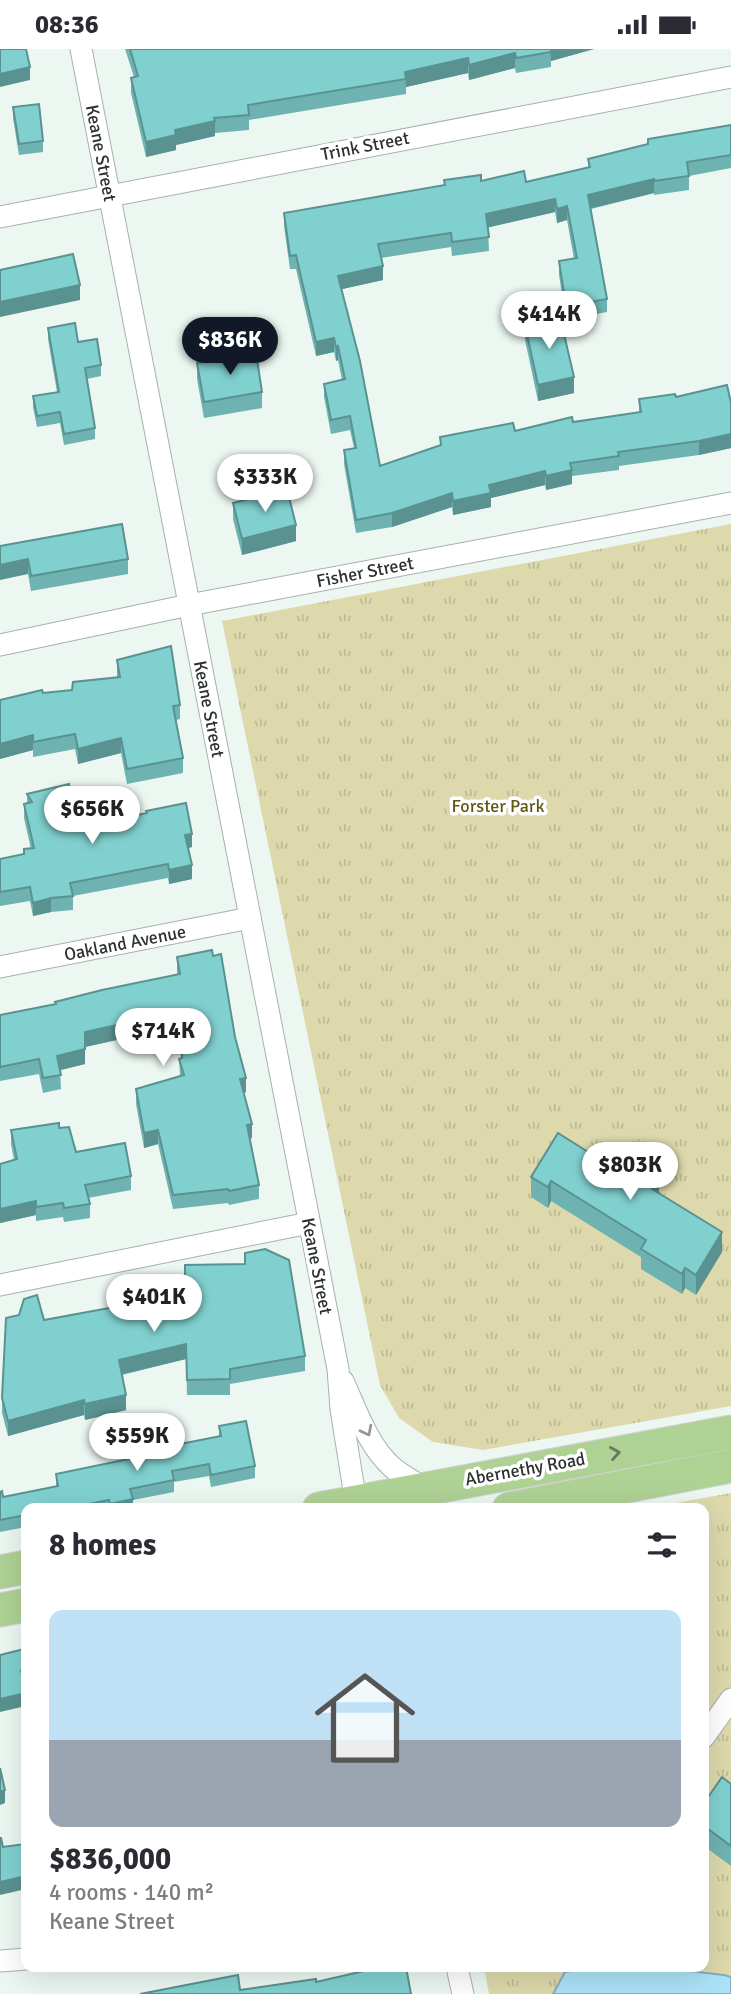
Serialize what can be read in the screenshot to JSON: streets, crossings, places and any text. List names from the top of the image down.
{
  "streets": {
    "main road": ["Abernethy Road"],
    "street": [
      "Trink Street",
      "Keane Street",
      "Fisher Street",
      "Oakland Avenue"
    ]
  },
  "crossings": [
    ["Trink Street", "Keane Street"],
    ["Keane Street", "Fisher Street"],
    ["Keane Street", "Oakland Avenue"],
    ["Keane Street", "Abernethy Road"]
  ],
  "parks": ["Forster Park"],
  "page": {
    "status": "08:36",
    "price": [
      "$414K",
      "$836K",
      "$333K",
      "$656K",
      "$714K",
      "$803K",
      "$401K",
      "$559K"
    ],
    "heading": "8 homes",
    "list": [
      {
        "name": "$836,000",
        "note": "4 rooms · 140 m² · Keane Street"
      }
    ]
  }
}
